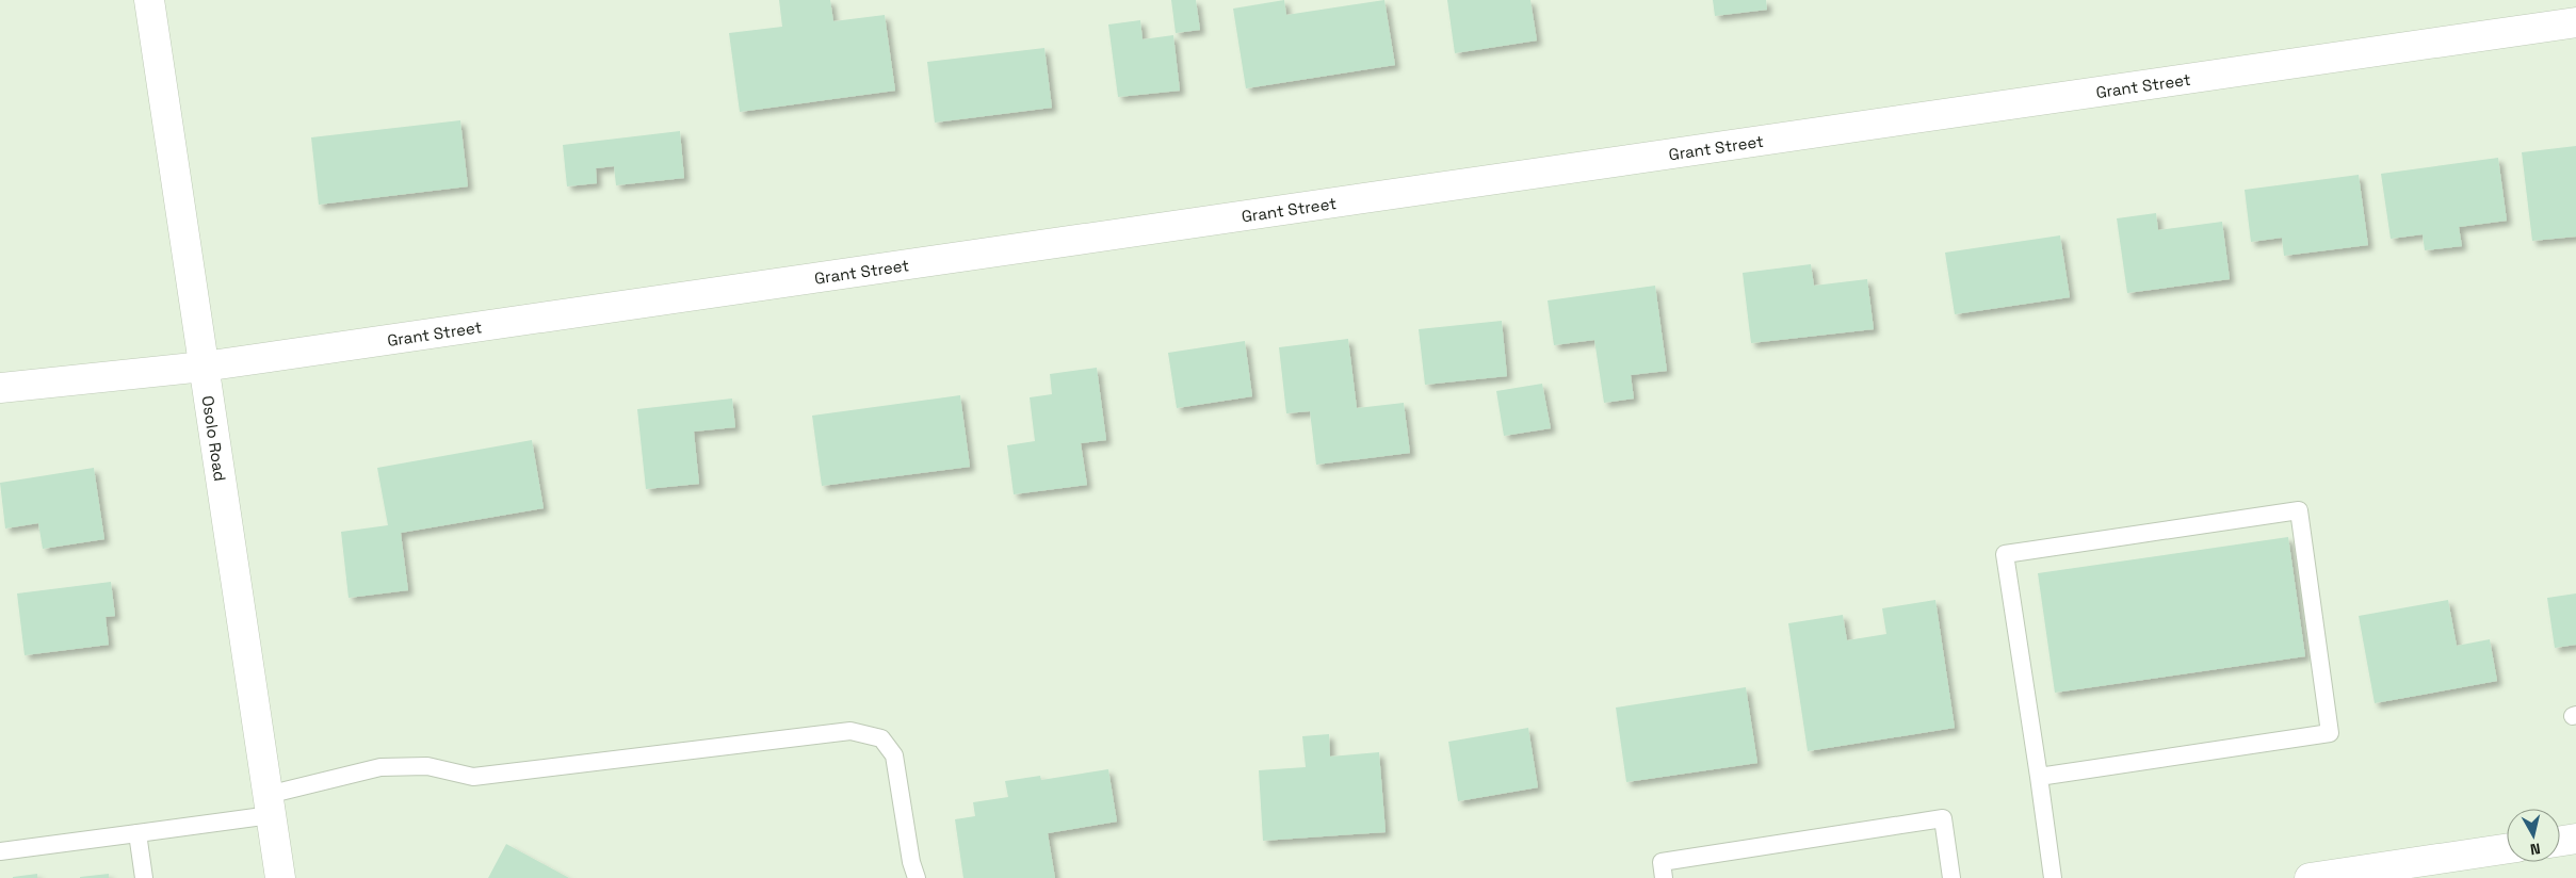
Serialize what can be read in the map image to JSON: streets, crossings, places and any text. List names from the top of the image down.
{
  "streets": {
    "street": ["Grant Street", "Osolo Road"]
  },
  "crossings": [
    ["Grant Street", "Osolo Road"]
  ],
  "north": "bottom"
}
